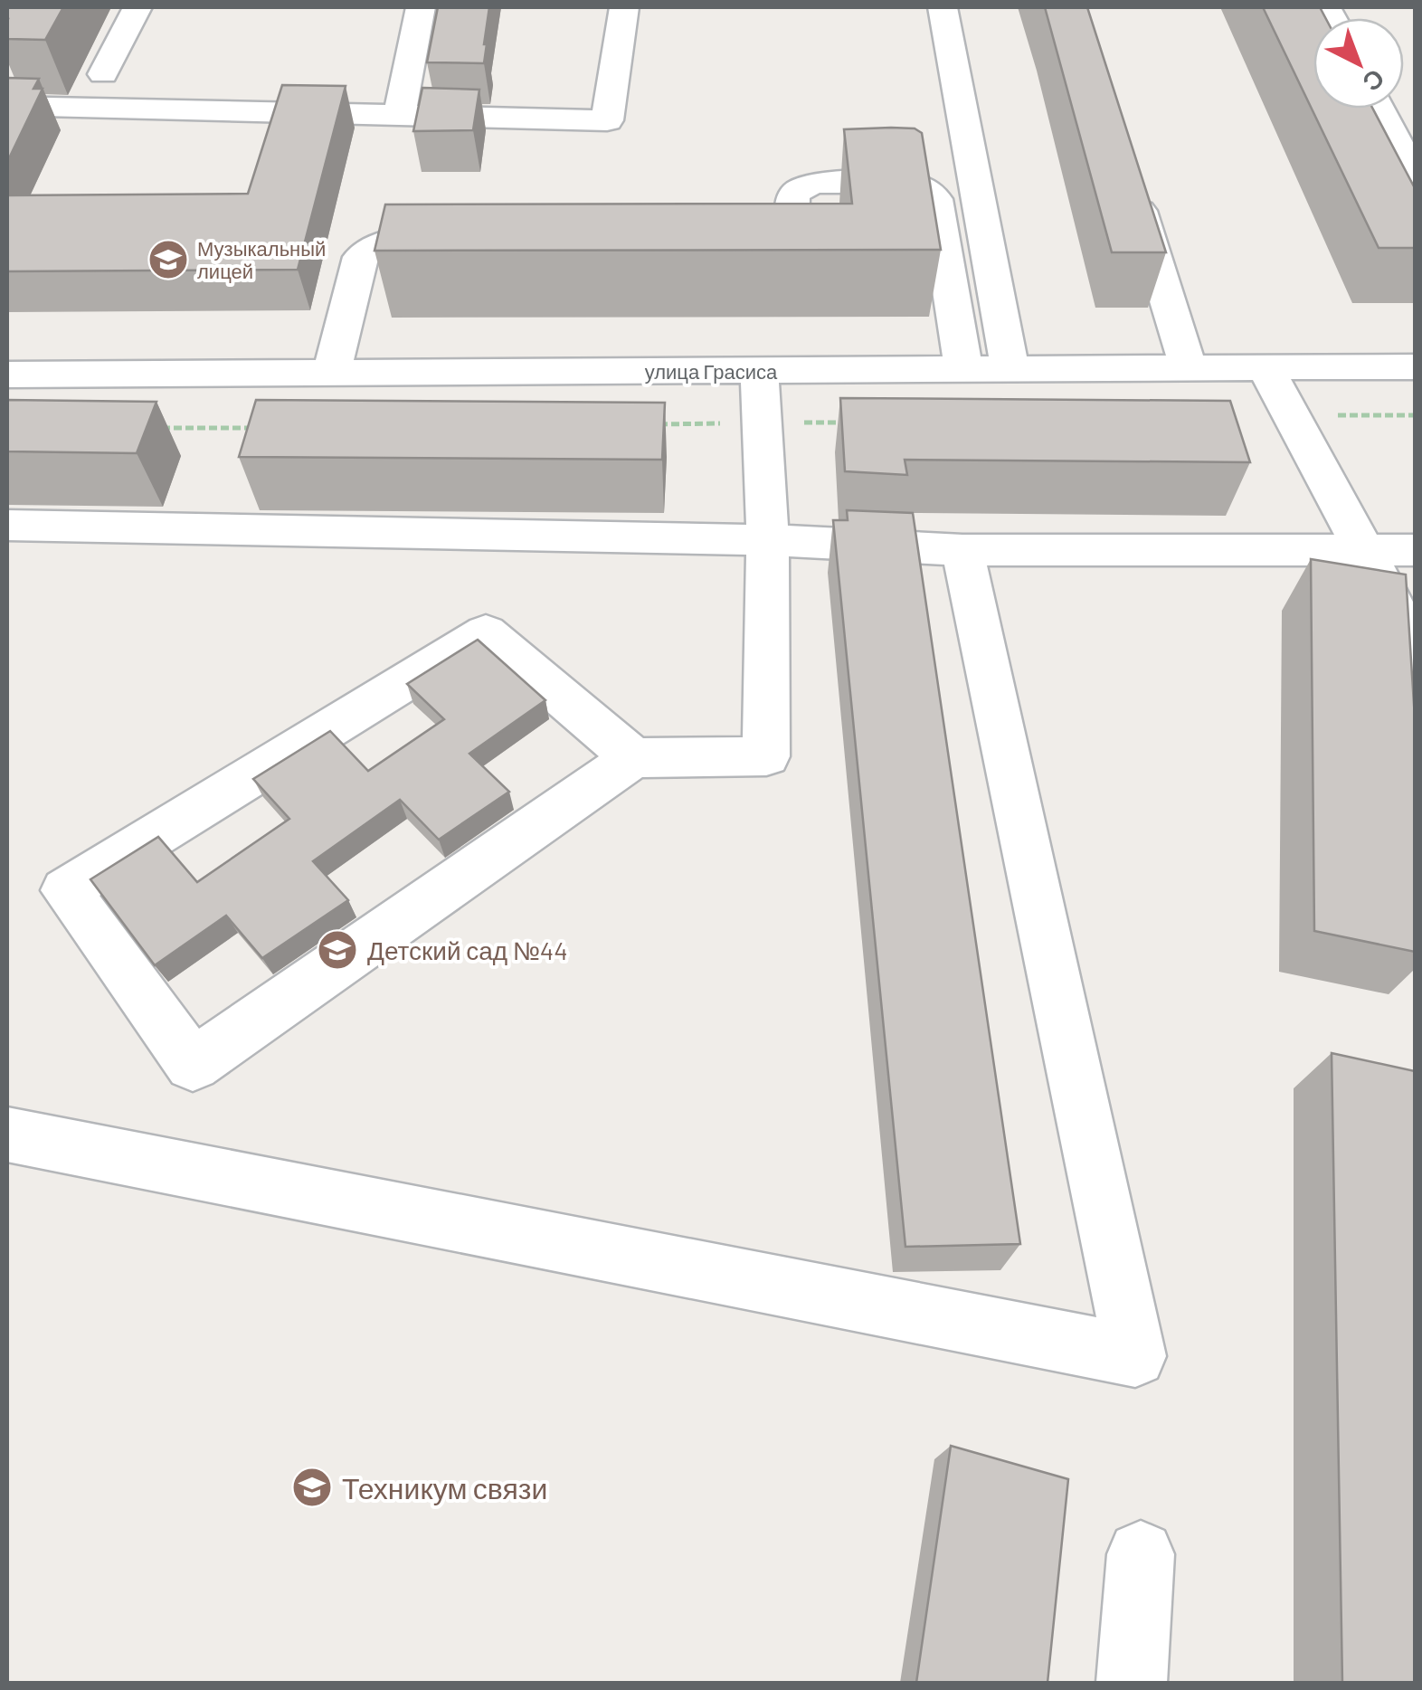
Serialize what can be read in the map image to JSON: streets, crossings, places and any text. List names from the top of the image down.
{
  "streets": {
    "street": ["улица Грасиса"]
  },
  "places": {
    "school or university": ["Музыкальный лицей", "Детский сад №44", "Техникум связи"]
  },
  "north": "bottom right"
}
